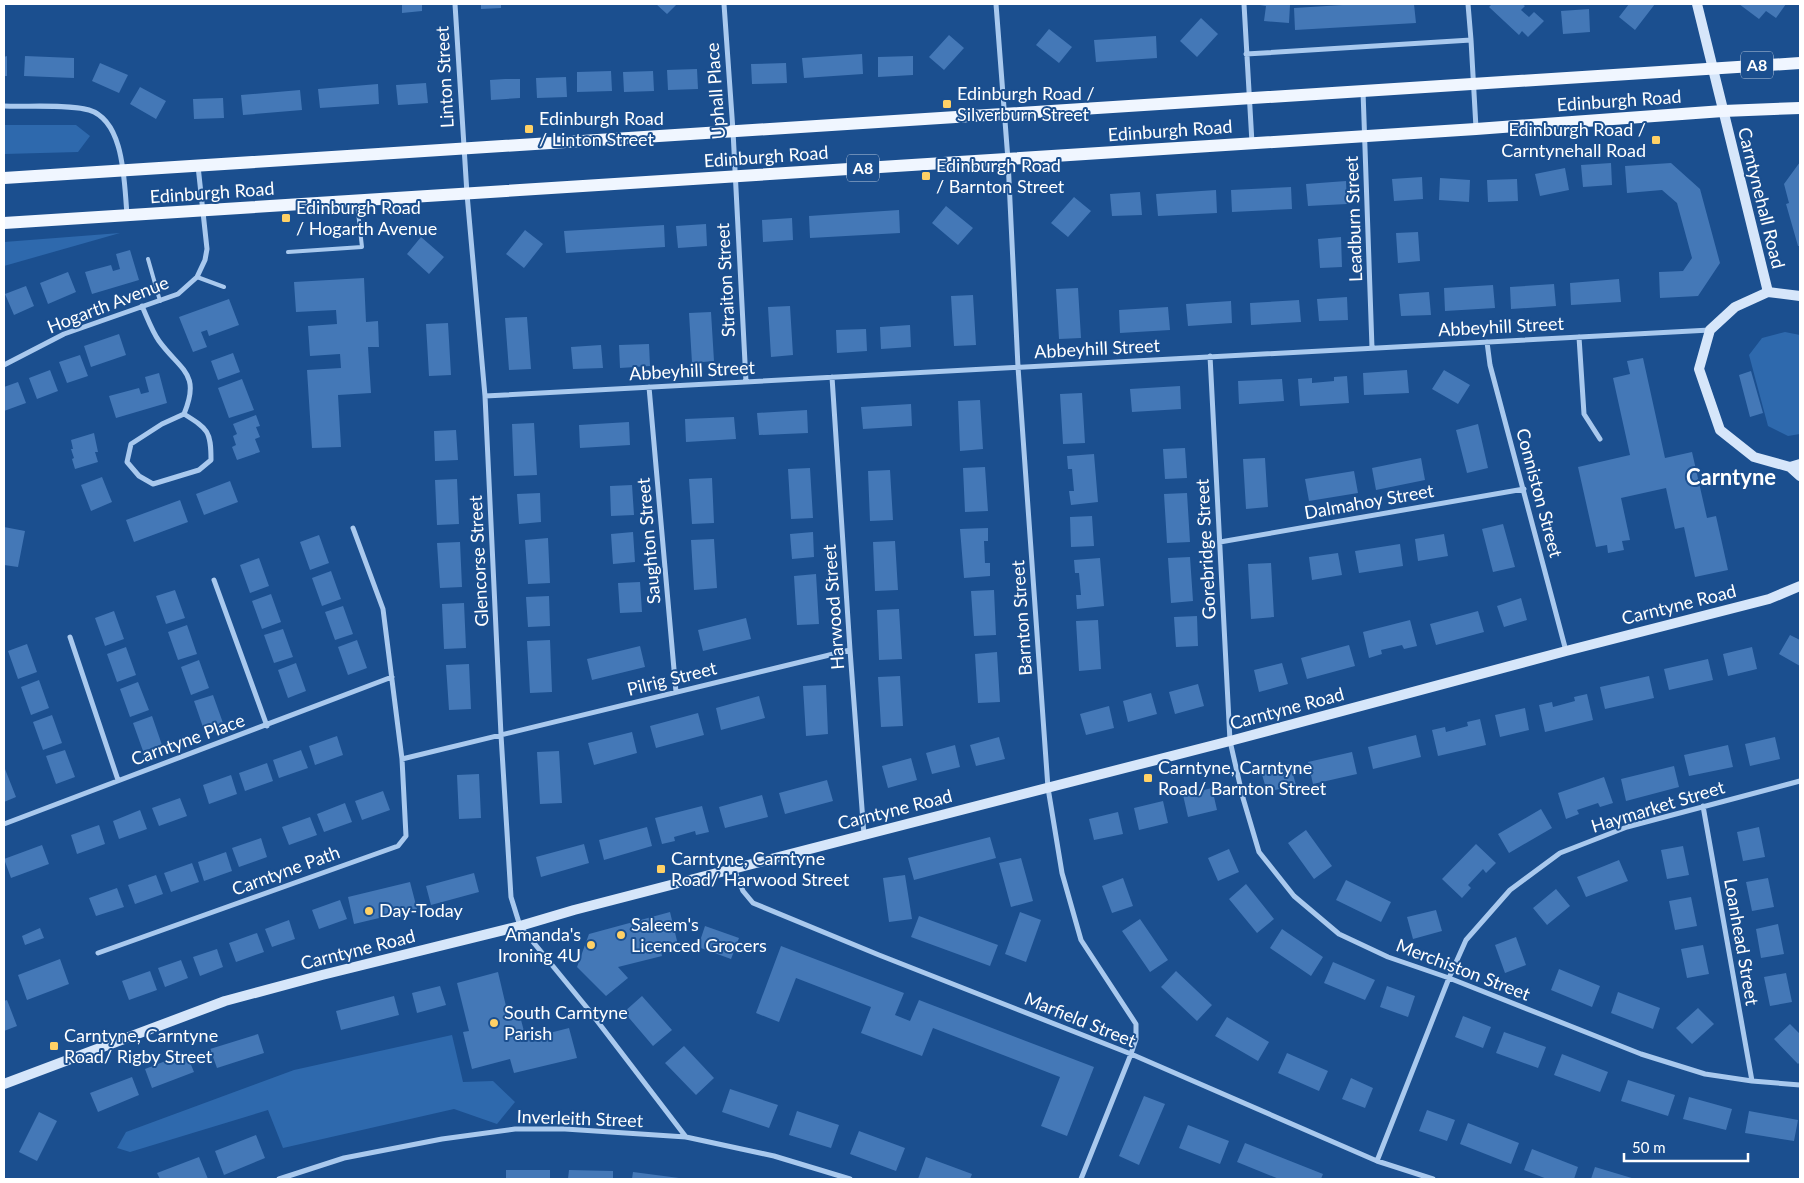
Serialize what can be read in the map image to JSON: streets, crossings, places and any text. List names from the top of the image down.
{
  "streets": {
    "main road": ["A8", "Edinburgh Road"],
    "street": [
      "Linton Street",
      "Uphall Place",
      "Carntynehall Road",
      "Leadburn Street",
      "Straiton Street",
      "Hogarth Avenue",
      "Abbeyhill Street",
      "Conniston Street",
      "Dalmahoy Street",
      "Saughton Street",
      "Gorebridge Street",
      "Glencorse Street",
      "Carntyne Road",
      "Harwood Street",
      "Barnton Street",
      "Pilrig Street",
      "Carntyne Place",
      "Haymarket Street",
      "Carntyne Path",
      "Loanhead Street",
      "Merchiston Street",
      "Marfield Street",
      "Inverleith Street"
    ]
  },
  "crossings": [
    ["Linton Street", "Edinburgh Road"],
    ["Linton Street", "Glencorse Street"],
    ["Uphall Place", "Edinburgh Road"],
    ["Uphall Place", "Straiton Street"],
    ["Edinburgh Road", "Carntynehall Road"],
    ["Edinburgh Road", "Leadburn Street"],
    ["Edinburgh Road", "Straiton Street"],
    ["Edinburgh Road", "Hogarth Avenue"],
    ["Edinburgh Road", "Glencorse Street"],
    ["Edinburgh Road", "Barnton Street"],
    ["Leadburn Street", "Abbeyhill Street"],
    ["Straiton Street", "Abbeyhill Street"],
    ["Abbeyhill Street", "Conniston Street"],
    ["Abbeyhill Street", "Saughton Street"],
    ["Abbeyhill Street", "Gorebridge Street"],
    ["Abbeyhill Street", "Glencorse Street"],
    ["Abbeyhill Street", "Harwood Street"],
    ["Abbeyhill Street", "Barnton Street"],
    ["Conniston Street", "Dalmahoy Street"],
    ["Conniston Street", "Carntyne Road"],
    ["Dalmahoy Street", "Gorebridge Street"],
    ["Saughton Street", "Pilrig Street"],
    ["Gorebridge Street", "Carntyne Road"],
    ["Gorebridge Street", "Merchiston Street"],
    ["Glencorse Street", "Carntyne Road"],
    ["Glencorse Street", "Pilrig Street"],
    ["Carntyne Road", "Harwood Street"],
    ["Carntyne Road", "Barnton Street"],
    ["Carntyne Road", "Merchiston Street"],
    ["Carntyne Road", "Marfield Street"],
    ["Harwood Street", "Pilrig Street"],
    ["Barnton Street", "Marfield Street"],
    ["Haymarket Street", "Loanhead Street"],
    ["Haymarket Street", "Merchiston Street"],
    ["Haymarket Street", "Marfield Street"],
    ["Loanhead Street", "Merchiston Street"]
  ],
  "districts": ["Carntyne"],
  "places": {
    "transit": [
      "Edinburgh Road / Silverburn Street",
      "Edinburgh Road / Linton Street",
      "Edinburgh Road / Carntynehall Road",
      "Edinburgh Road / Barnton Street",
      "Edinburgh Road / Hogarth Avenue",
      "Carntyne, Carntyne Road/ Barnton Street",
      "Carntyne, Carntyne Road/ Harwood Street",
      "Carntyne, Carntyne Road/ Rigby Street"
    ],
    "other": [
      "Day-Today",
      "Saleem's Licenced Grocers",
      "Amanda's Ironing 4U",
      "South Carntyne Parish"
    ]
  },
  "scale_bar": "50 m"
}
